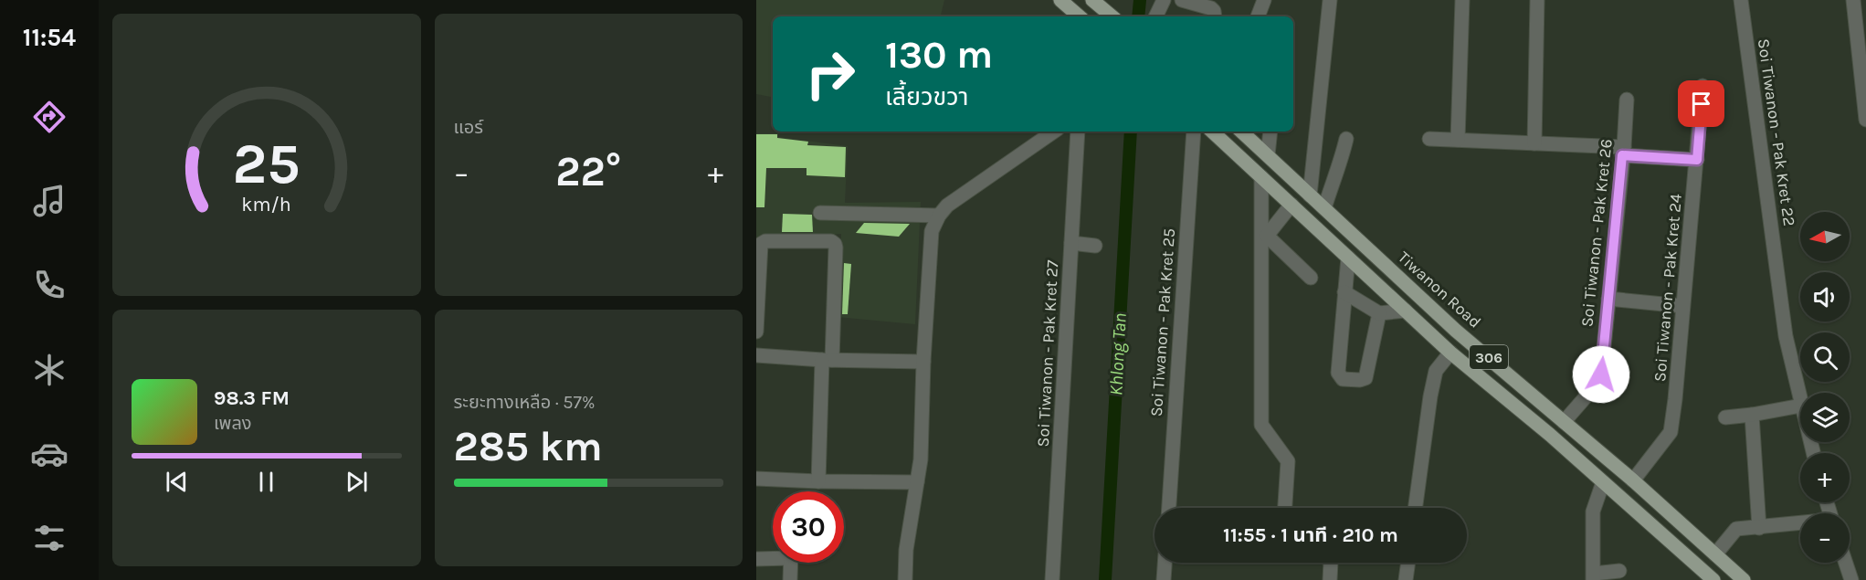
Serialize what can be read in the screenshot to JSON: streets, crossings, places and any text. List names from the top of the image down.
{
  "streets": {
    "main road": ["Tiwanon Road", "306"],
    "street": [
      "Soi Tiwanon - Pak Kret 22",
      "Soi Tiwanon - Pak Kret 26",
      "Soi Tiwanon - Pak Kret 24",
      "Soi Tiwanon - Pak Kret 25",
      "Soi Tiwanon - Pak Kret 27"
    ]
  },
  "crossings": [
    ["Soi Tiwanon - Pak Kret 26", "Tiwanon Road"],
    ["Soi Tiwanon - Pak Kret 24", "Tiwanon Road"]
  ],
  "water": ["Khlong Tan"],
  "north": "left",
  "page": {
    "tabs": "11:54",
    "tile": [
      "แอร์",
      ["ระยะทางเหลือ · 57%", "285 km"]
    ],
    "turn": ["130 m", "เลี้ยวขวา"],
    "heat": ["−", "22°", "+"],
    "map_buttons": ["+", "−"],
    "song": ["98.3 FM", "เพลง"],
    "limit": "30",
    "trip": "11:55 · 1 นาที · 210 m",
    "gauge": ["25", "km/h"]
  }
}
